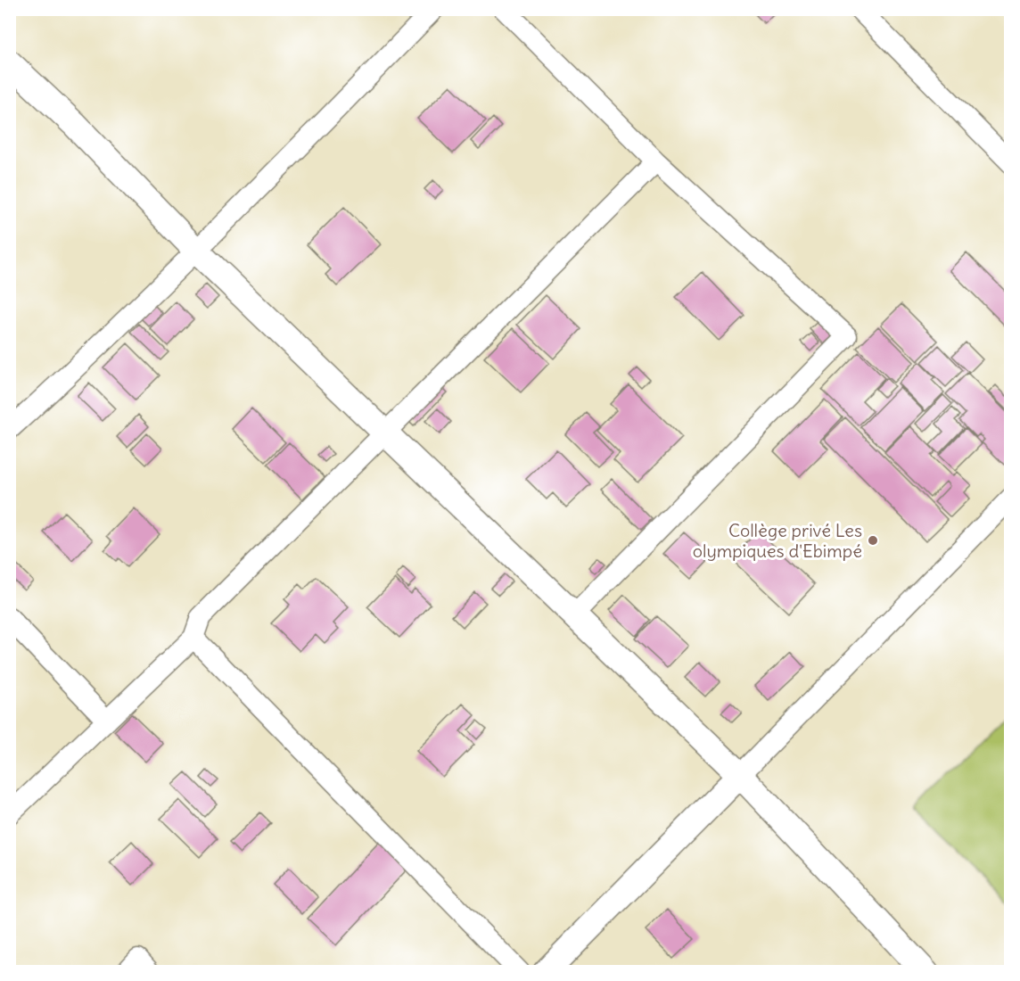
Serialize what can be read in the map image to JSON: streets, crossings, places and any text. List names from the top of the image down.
{
  "places": ["Collège privé Les olympiques d'Ebimpé"]
}
